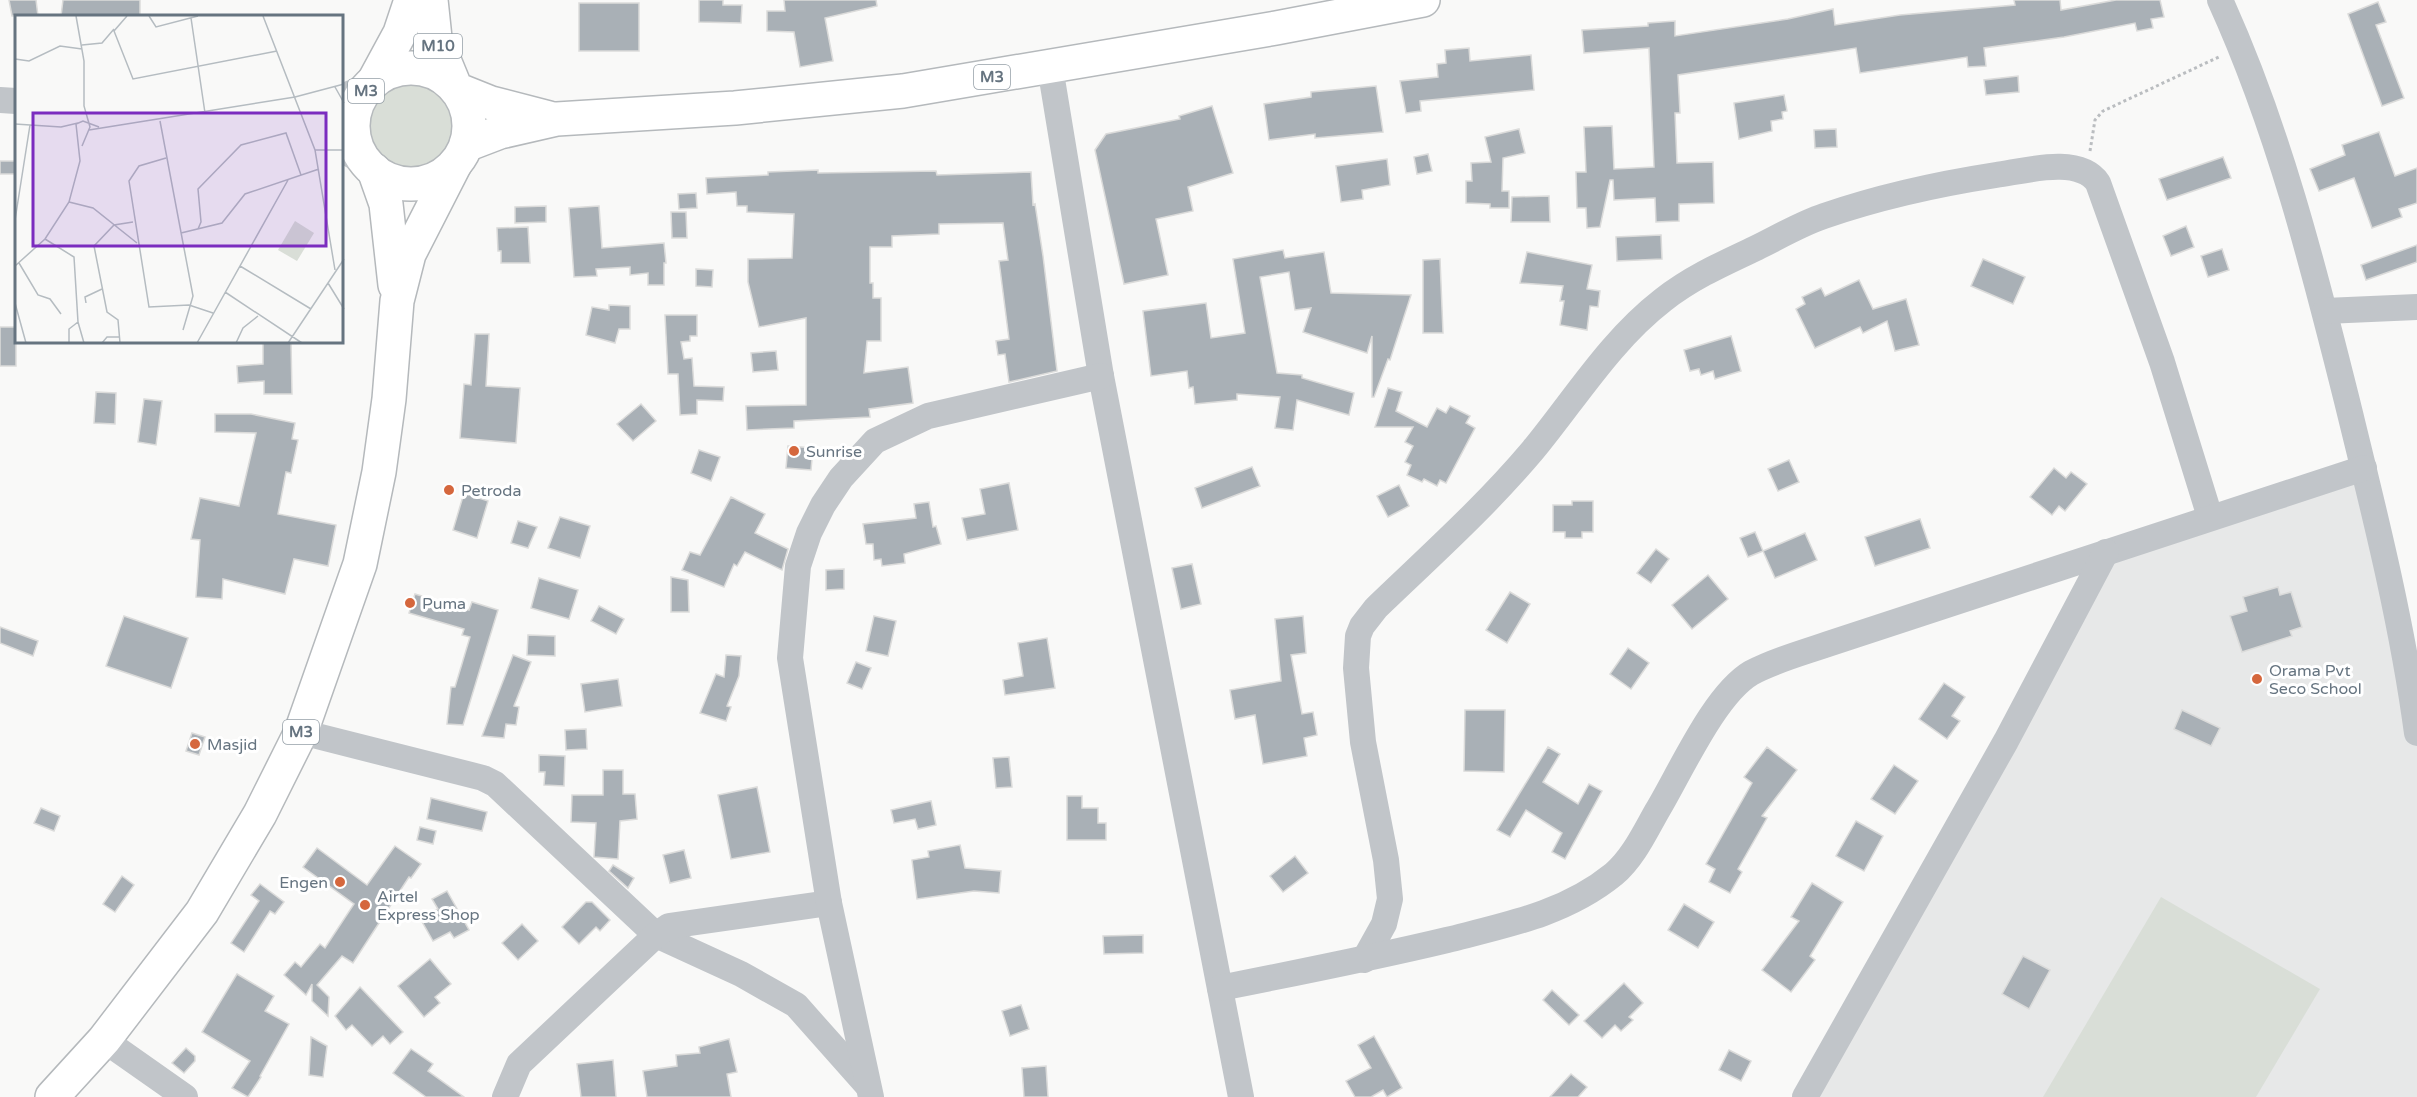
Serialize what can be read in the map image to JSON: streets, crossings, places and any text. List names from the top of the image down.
{
  "streets": {
    "highway": ["M10", "M3"]
  },
  "crossings": [
    ["M10", "M3"]
  ],
  "places": [
    "Sunrise",
    "Petroda",
    "Puma",
    "Orama Pvt Seco School",
    "Masjid",
    "Engen",
    "Airtel Express Shop"
  ]
}
